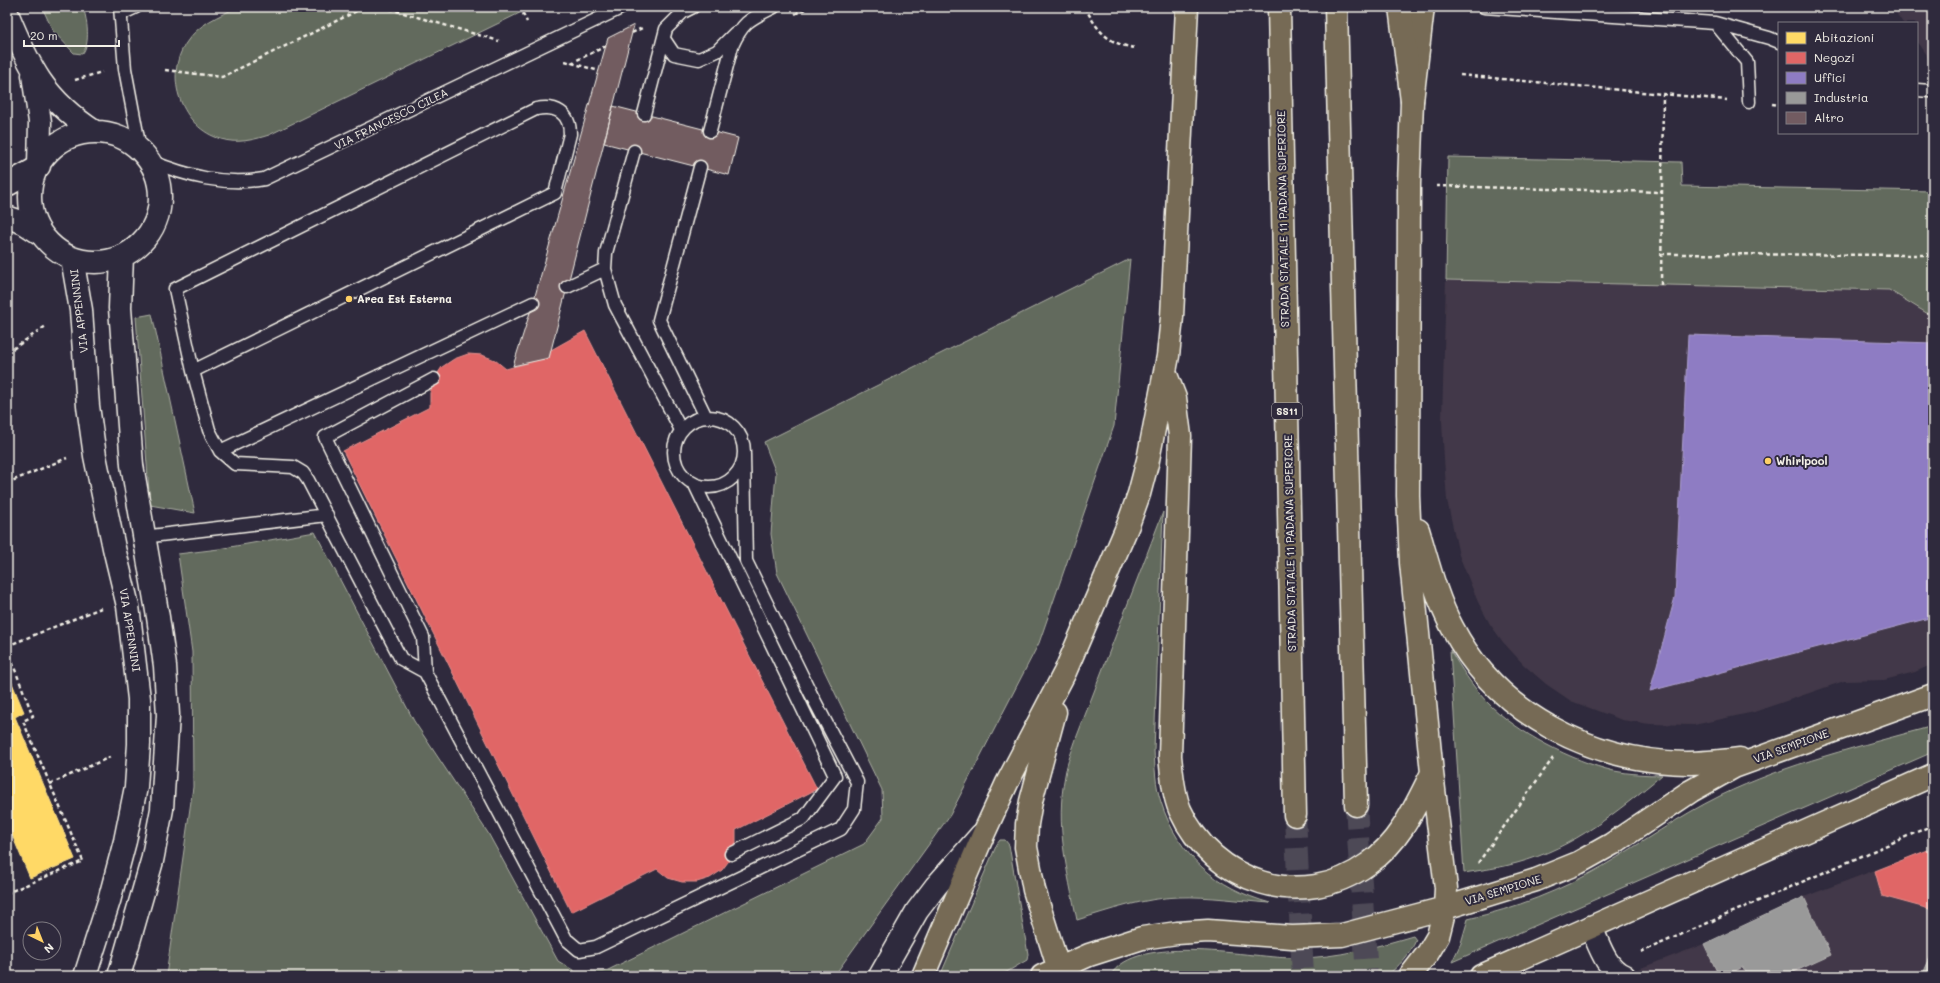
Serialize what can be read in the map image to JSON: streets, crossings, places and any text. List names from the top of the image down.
{
  "streets": {
    "main road": ["STRADA STATALE 11 PADANA SUPERIORE", "SS11", "VIA SEMPIONE"],
    "street": ["VIA APPENNINI"],
    "lane": ["VIA FRANCESCO CILEA"]
  },
  "crossings": [
    ["VIA FRANCESCO CILEA", "VIA APPENNINI"]
  ],
  "places": ["Area Est Esterna", "Whirlpool"],
  "legend": [
    "Abitazioni",
    "Negozi",
    "Uffici",
    "Industria",
    "Altro"
  ],
  "scale_bar": "20 m",
  "north": "bottom right"
}
